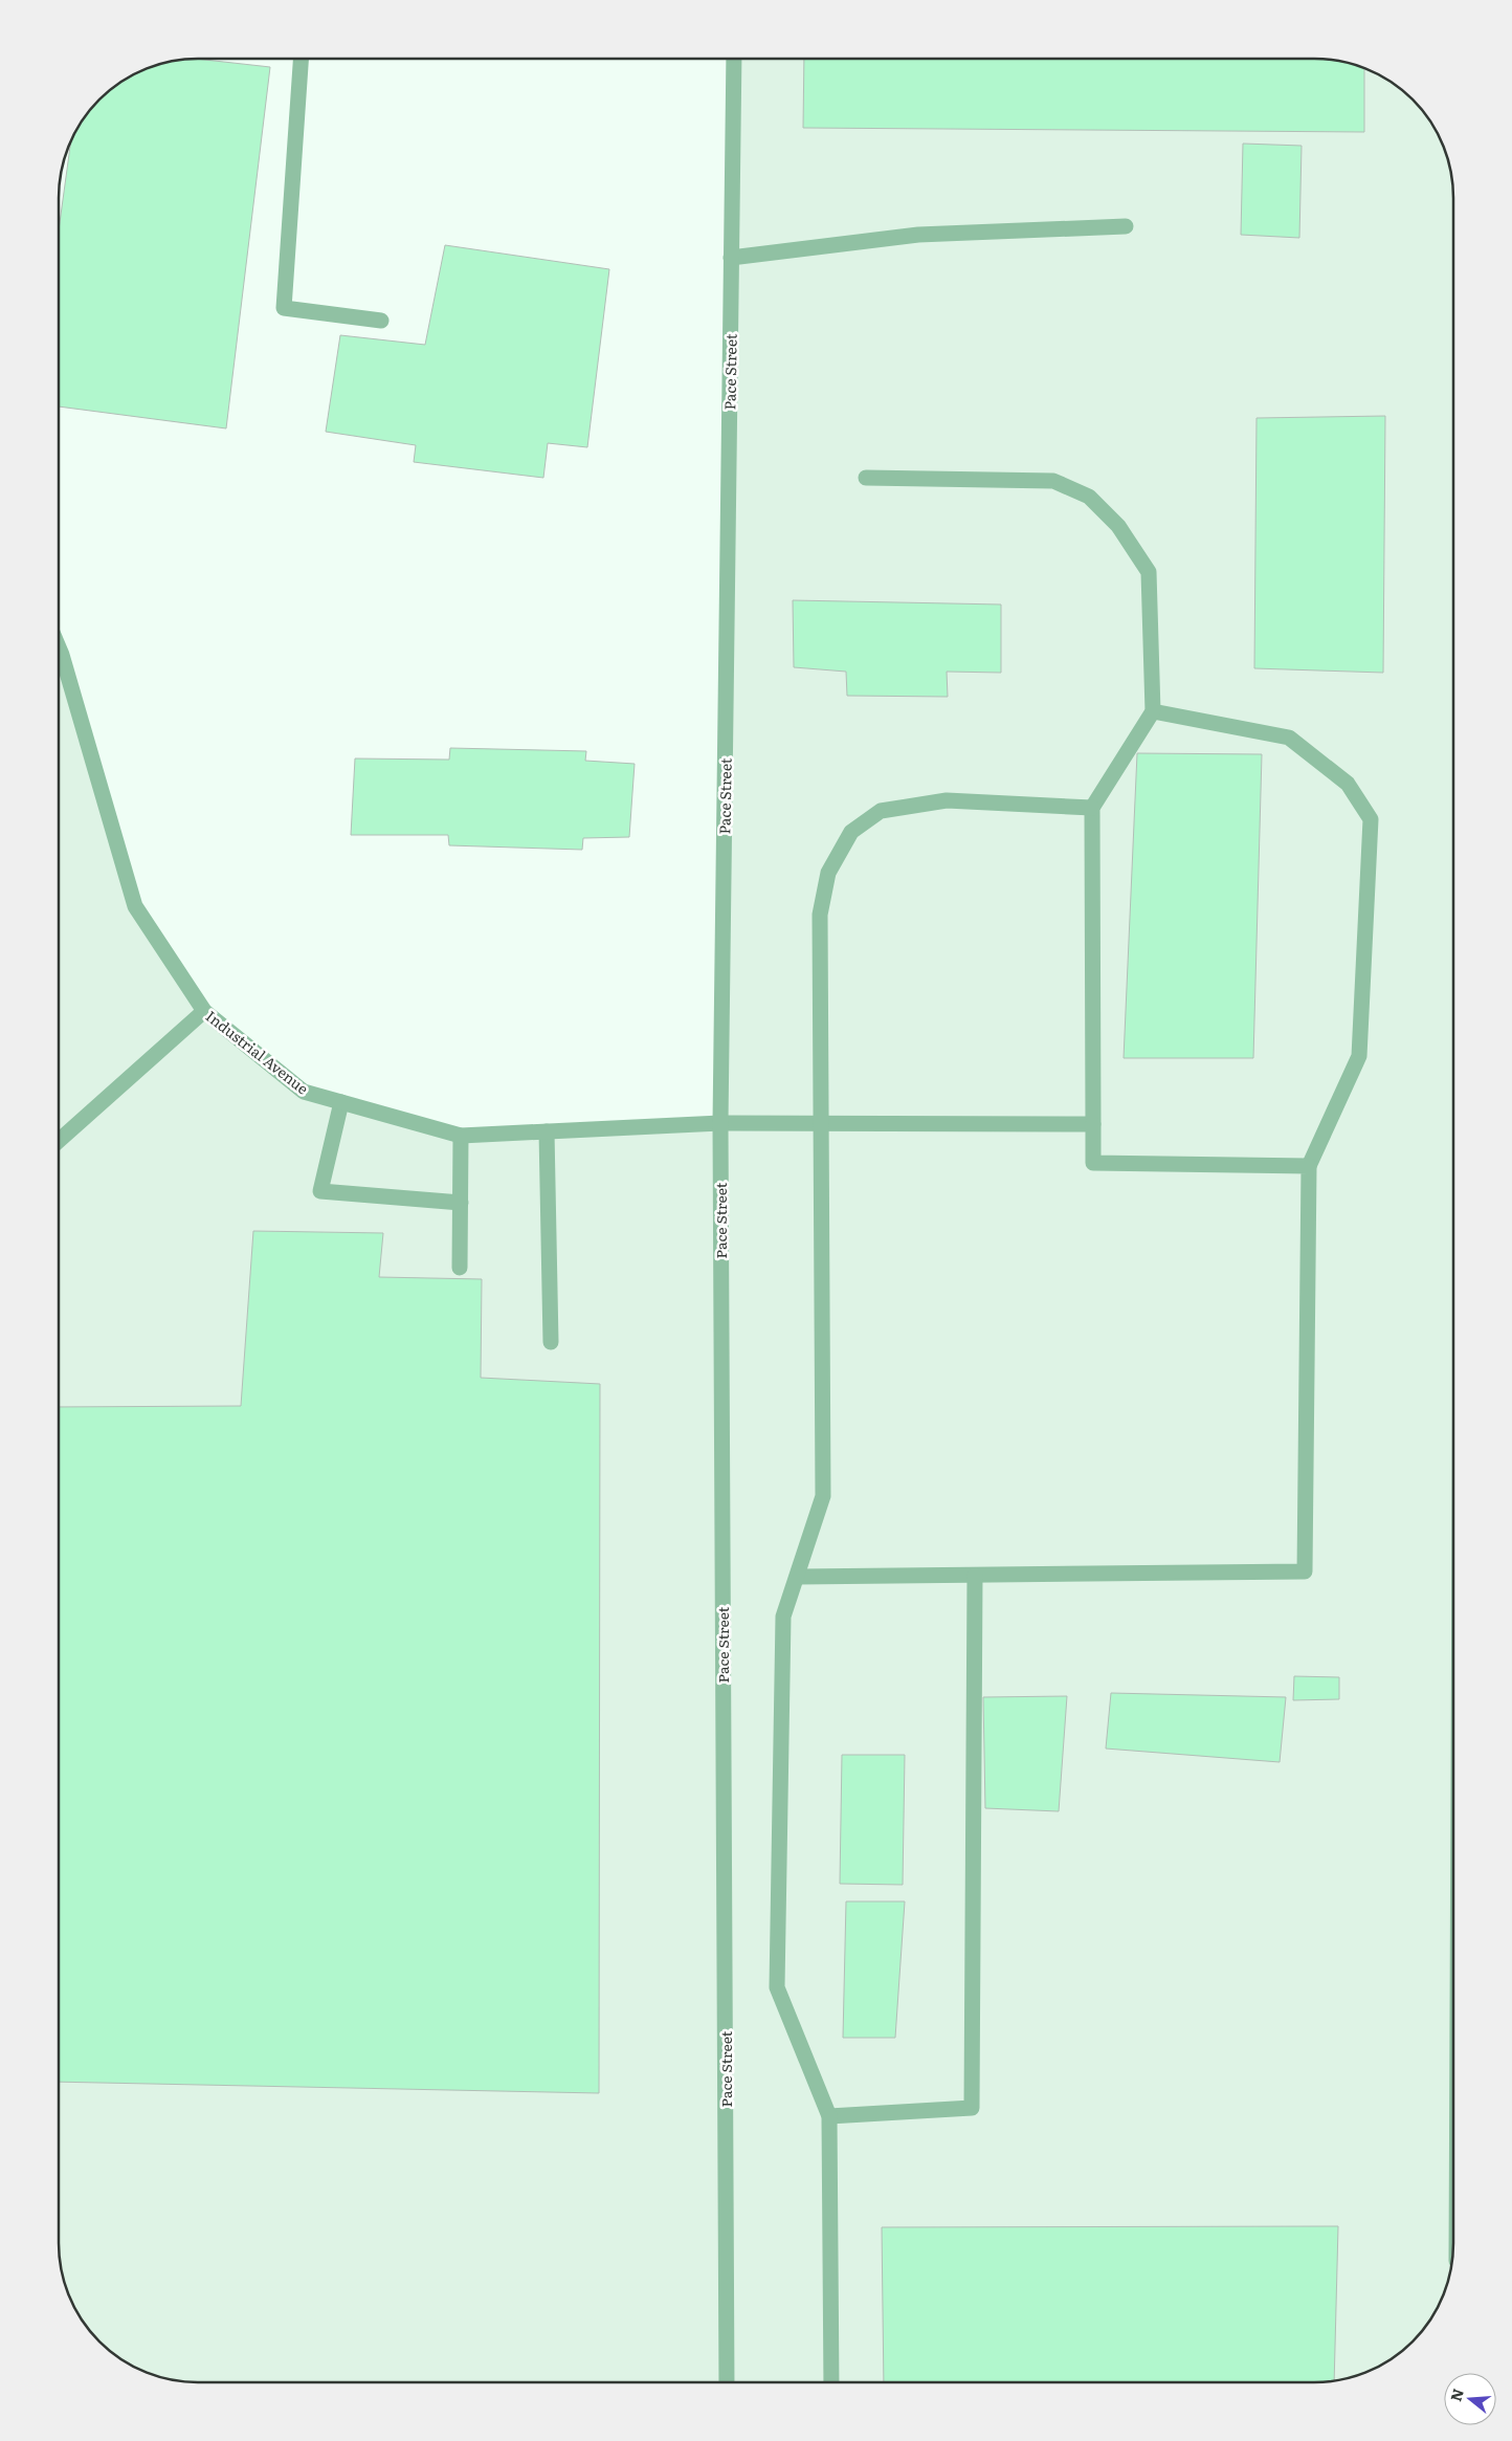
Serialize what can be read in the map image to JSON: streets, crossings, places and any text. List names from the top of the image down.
{
  "streets": {
    "street": ["Pace Street", "Industrial Avenue"]
  },
  "crossings": [
    ["Pace Street", "Industrial Avenue"]
  ],
  "north": "left"
}
